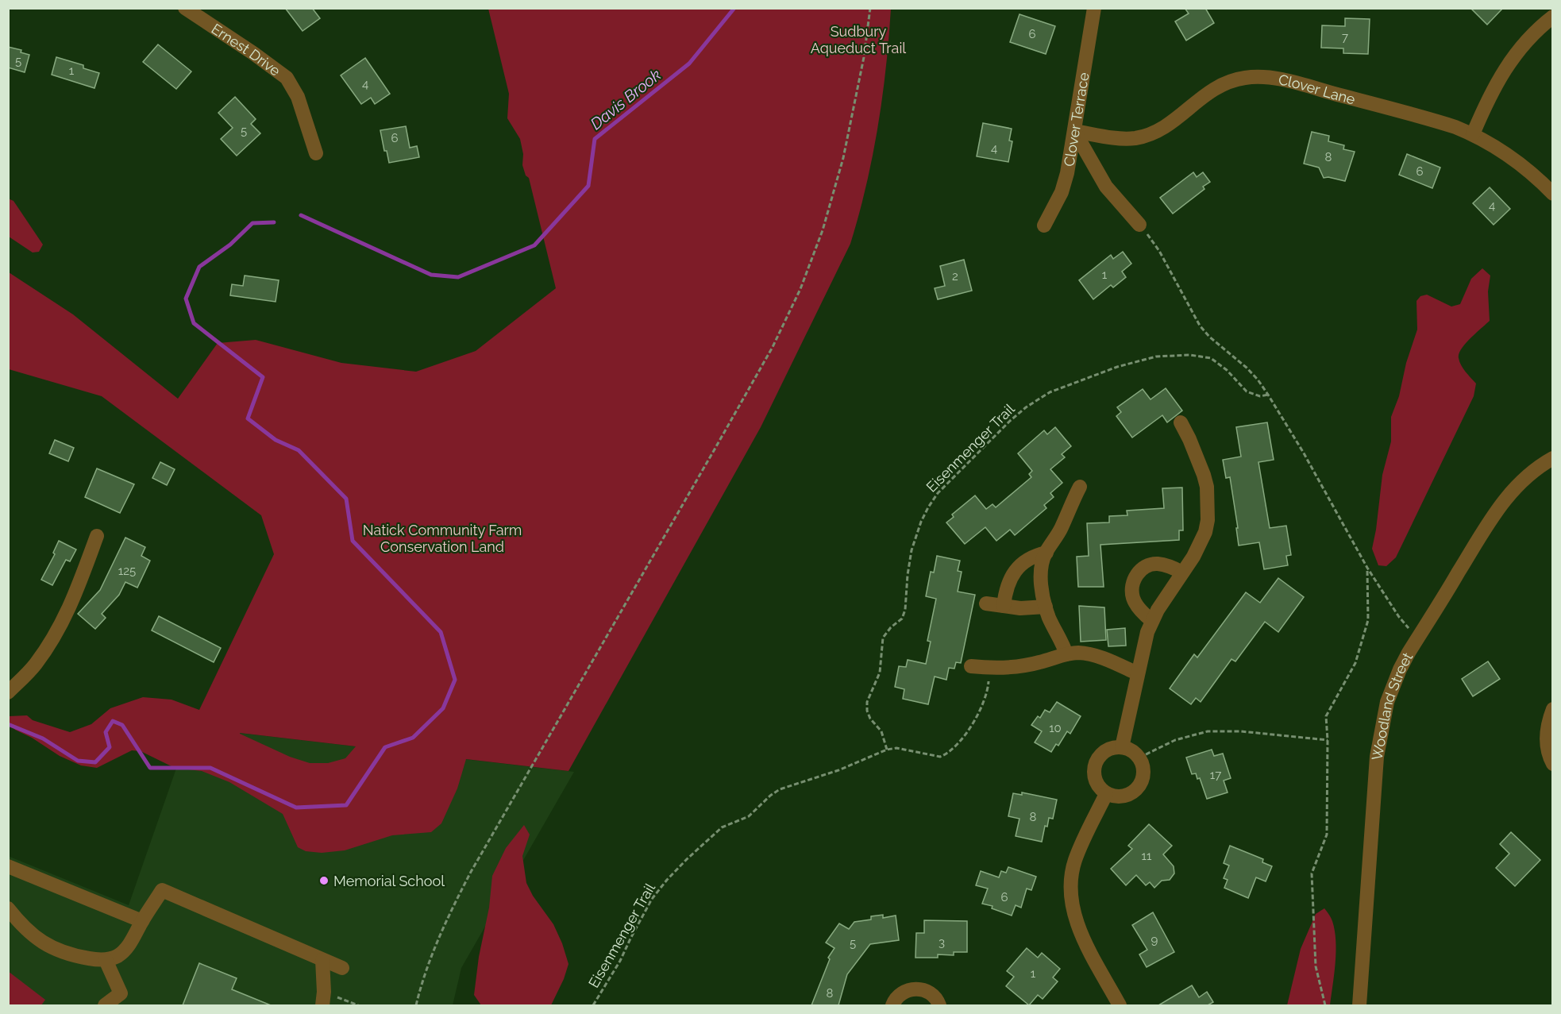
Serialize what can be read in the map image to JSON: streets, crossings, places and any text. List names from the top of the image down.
{
  "streets": {
    "street": [
      "Ernest Drive",
      "Clover Lane",
      "Clover Terrace",
      "Woodland Street"
    ],
    "path": ["Eisenmenger Trail"]
  },
  "crossings": [
    ["Clover Lane", "Clover Terrace"]
  ],
  "water": ["Davis Brook"],
  "parks": ["Sudbury Aqueduct Trail", "Natick Community Farm Conservation Land"],
  "places": ["Memorial School"],
  "house_numbers": [
    "6",
    "7",
    "5",
    "1",
    "4",
    "5",
    "6",
    "4",
    "8",
    "6",
    "4",
    "1",
    "2",
    "125",
    "10",
    "17",
    "8",
    "11",
    "6",
    "9",
    "3",
    "5",
    "1",
    "8"
  ]
}
